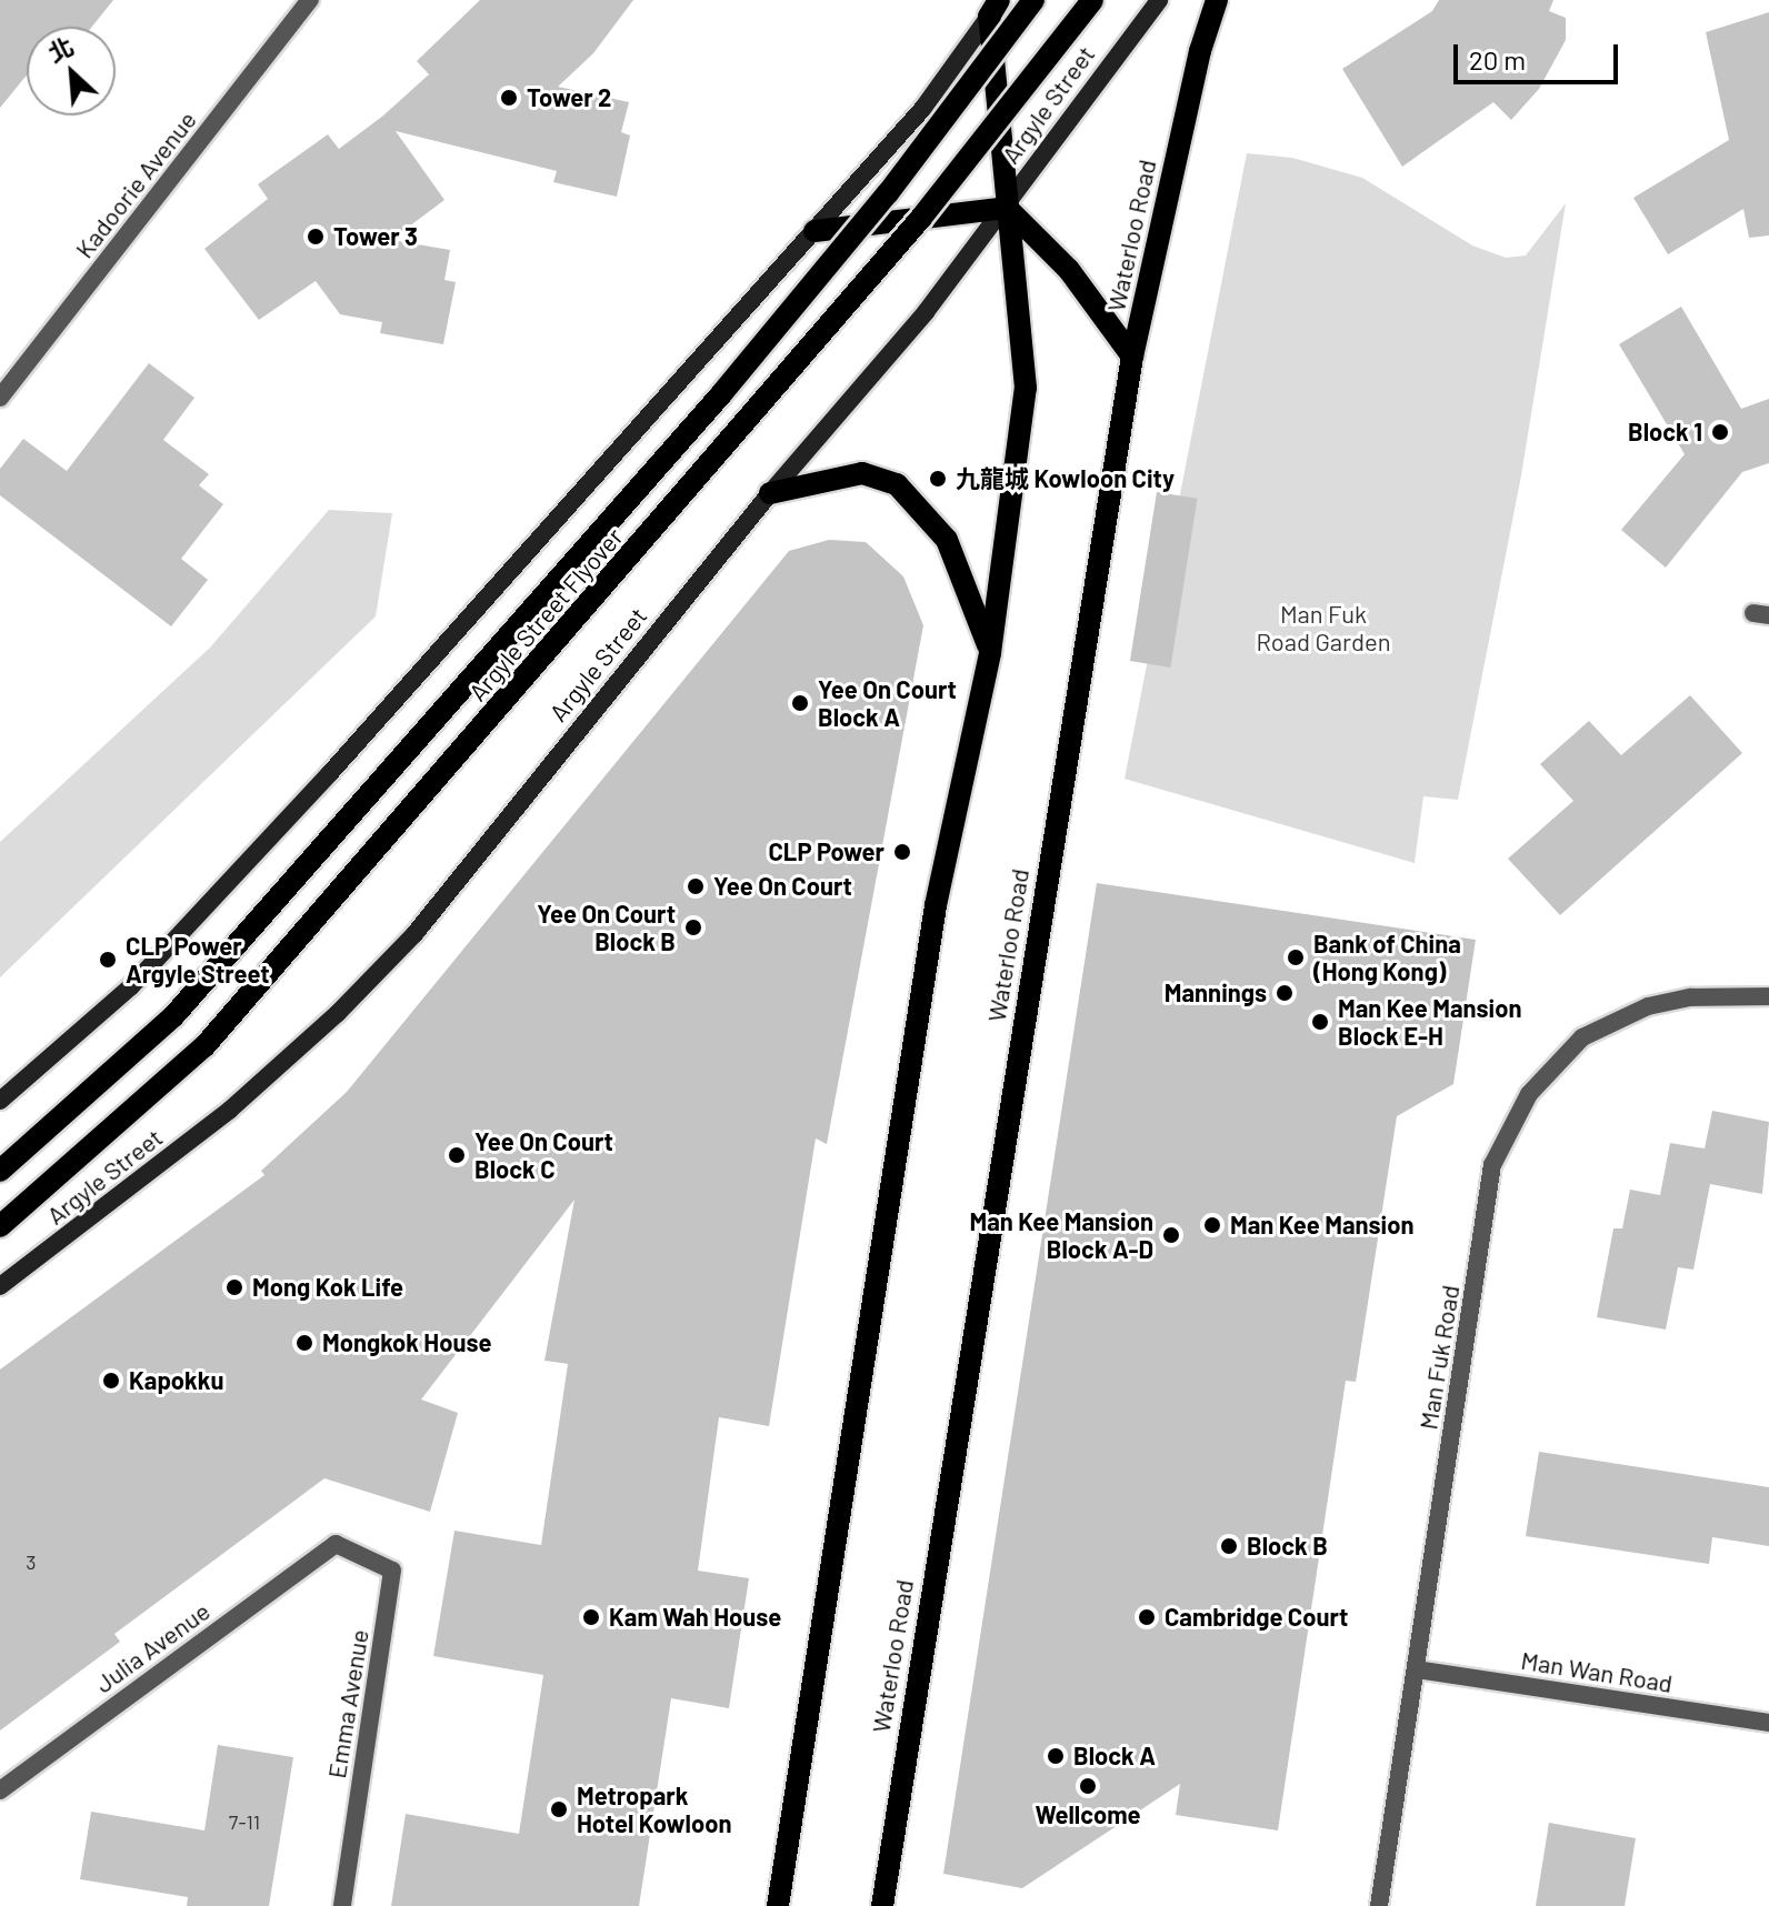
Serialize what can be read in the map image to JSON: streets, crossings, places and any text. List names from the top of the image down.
{
  "streets": {
    "main road": ["Argyle Street", "Waterloo Road", "Argyle Street Flyover"],
    "street": [
      "Kadoorie Avenue",
      "Man Fuk Road",
      "Julia Avenue",
      "Man Wan Road",
      "Emma Avenue"
    ]
  },
  "crossings": [
    ["Man Fuk Road", "Man Wan Road"],
    ["Julia Avenue", "Emma Avenue"]
  ],
  "parks": ["Man Fuk Road Garden"],
  "places": [
    "Tower 2",
    "Tower 3",
    "Block 1",
    "九龍城 Kowloon City",
    "Yee On Court Block A",
    "CLP Power",
    "Yee On Court",
    "Yee On Court Block B",
    "Bank of China (Hong Kong)",
    "CLP Power Argyle Street",
    "Mannings",
    "Man Kee Mansion Block E-H",
    "Yee On Court Block C",
    "Man Kee Mansion",
    "Man Kee Mansion Block A-D",
    "Mong Kok Life",
    "Mongkok House",
    "Kapokku",
    "Block B",
    "Kam Wah House",
    "Cambridge Court",
    "Block A",
    "Wellcome",
    "Metropark Hotel Kowloon"
  ],
  "house_numbers": ["3", "7-11"],
  "scale_bar": "20 m",
  "north": "top left"
}
